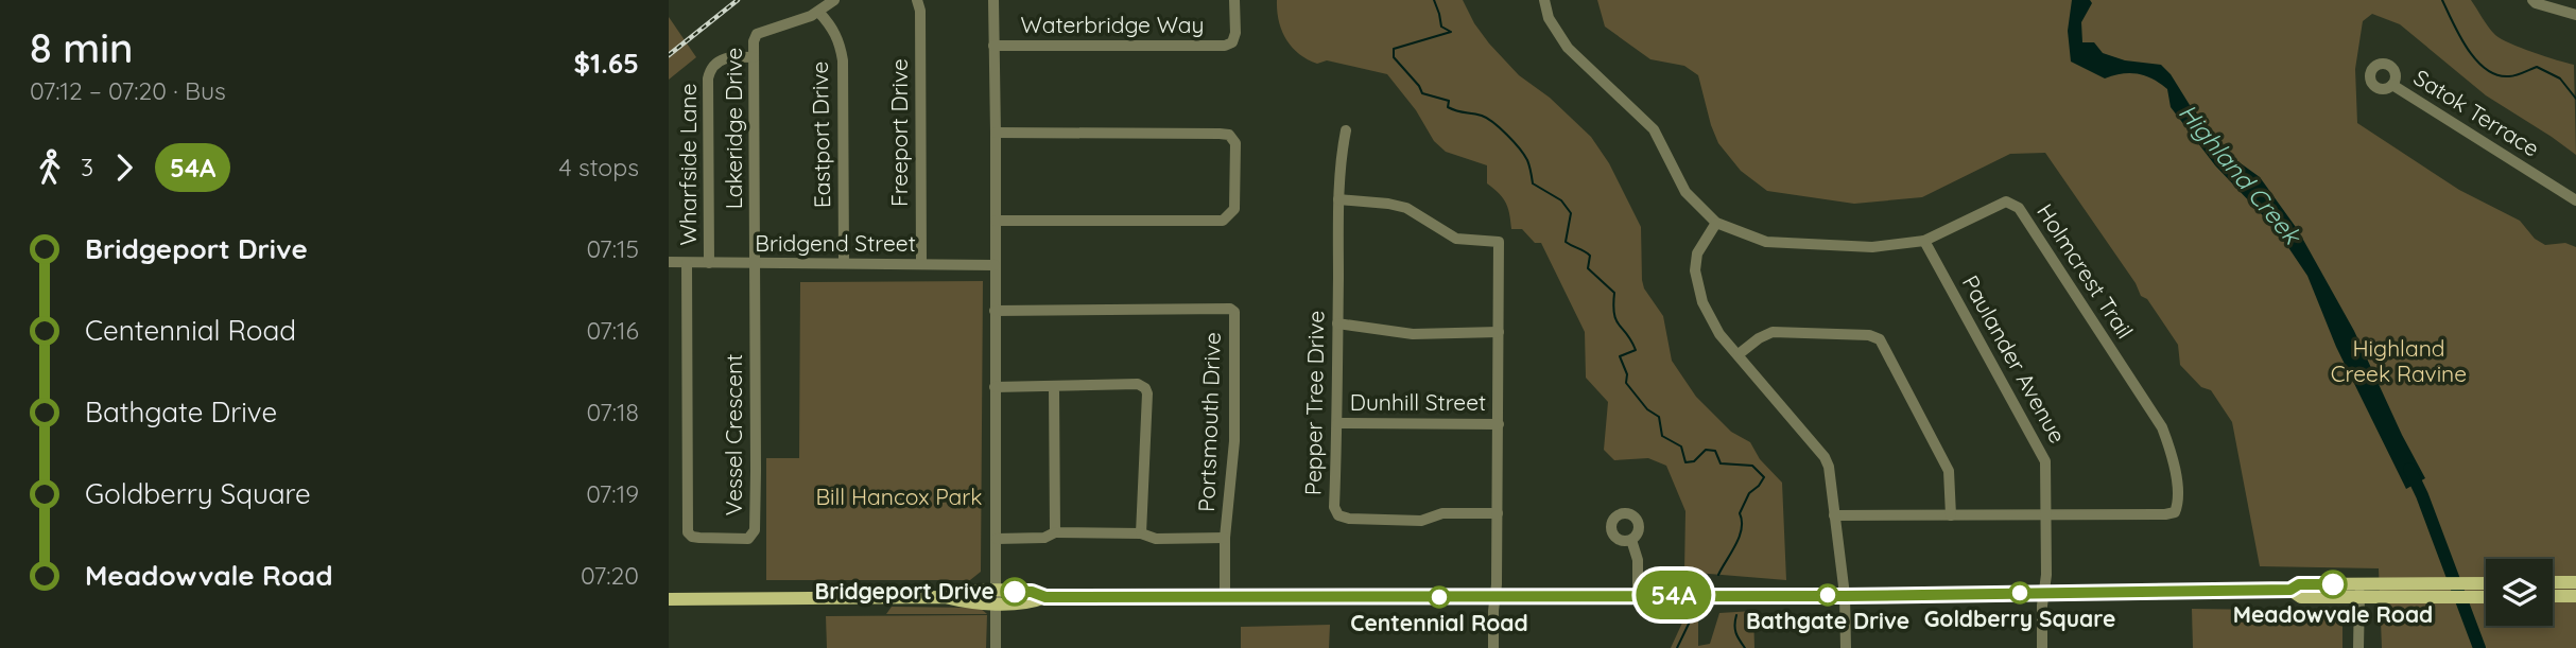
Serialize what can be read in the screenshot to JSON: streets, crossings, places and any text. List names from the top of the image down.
{
  "streets": {
    "street": [
      "Waterbridge Way",
      "Satok Terrace",
      "Lakeridge Drive",
      "Freeport Drive",
      "Eastport Drive",
      "Wharfside Lane",
      "Bridgend Street",
      "Holmcrest Trail",
      "Paulander Avenue",
      "Pepper Tree Drive",
      "Dunhill Street",
      "Portsmouth Drive",
      "Vessel Crescent"
    ]
  },
  "crossings": [
    ["Lakeridge Drive", "Eastport Drive"],
    ["Lakeridge Drive", "Wharfside Lane"],
    ["Lakeridge Drive", "Bridgend Street"],
    ["Lakeridge Drive", "Vessel Crescent"],
    ["Freeport Drive", "Bridgend Street"],
    ["Eastport Drive", "Bridgend Street"],
    ["Wharfside Lane", "Bridgend Street"],
    ["Bridgend Street", "Vessel Crescent"],
    ["Holmcrest Trail", "Paulander Avenue"],
    ["Pepper Tree Drive", "Dunhill Street"]
  ],
  "water": ["Highland Creek"],
  "parks": ["Highland Creek Ravine", "Bill Hancox Park"],
  "places": [
    "Meadowvale Road",
    "Bridgeport Drive",
    "Goldberry Square",
    "Bathgate Drive",
    "Centennial Road"
  ],
  "lines": ["bus line 54A"],
  "page": {
    "heading": ["8 min", "07:12 – 07:20 · Bus", "$1.65"],
    "on_map": "54A",
    "legs": ["3", "54A", "4 stops"],
    "list": [
      {
        "name": "Bridgeport Drive",
        "value": "07:15"
      },
      {
        "name": "Centennial Road",
        "value": "07:16"
      },
      {
        "name": "Bathgate Drive",
        "value": "07:18"
      },
      {
        "name": "Goldberry Square",
        "value": "07:19"
      },
      {
        "name": "Meadowvale Road",
        "value": "07:20"
      }
    ]
  }
}
